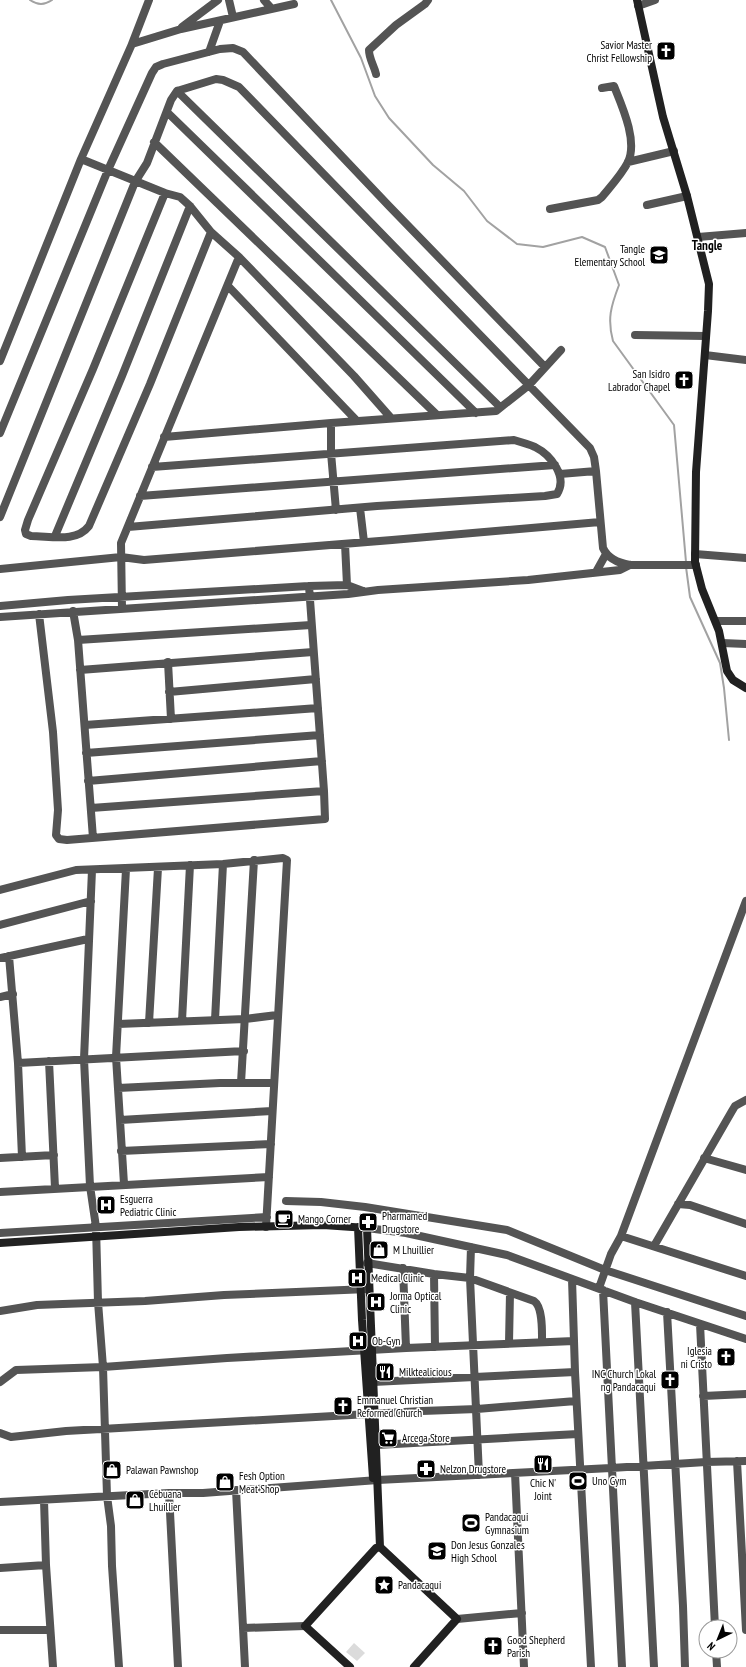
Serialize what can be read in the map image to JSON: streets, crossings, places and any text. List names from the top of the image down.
{
  "districts": ["Tangle"],
  "places": {
    "church": [
      "Savior Master Christ Fellowship",
      "San Isidro Labrador Chapel",
      "Iglesia ni Cristo",
      "INC Church Lokal ng Pandacaqui",
      "Emmanuel Christian Reformed Church",
      "Good Shepherd Parish"
    ],
    "school or university": ["Tangle Elementary School", "Don Jesus Gonzales High School"],
    "hospital": [
      "Esguerra Pediatric Clinic",
      "Medical Clinic",
      "Jorma Optical Clinic",
      "Ob-Gyn"
    ],
    "cafe": ["Mango Corner"],
    "pharmacy": ["Pharmamed Drugstore", "Nelzon Drugstore"],
    "shop": [
      "M Lhuillier",
      "Palawan Pawnshop",
      "Fesh Option Meat Shop",
      "Cebuana Lhuillier"
    ],
    "restaurant": ["Milktealicious", "Chic N' Joint"],
    "supermarket": ["Arcega Store"],
    "sports": ["Uno Gym", "Pandacaqui Gymnasium"],
    "place": ["Pandacaqui"]
  },
  "north": "bottom left"
}
